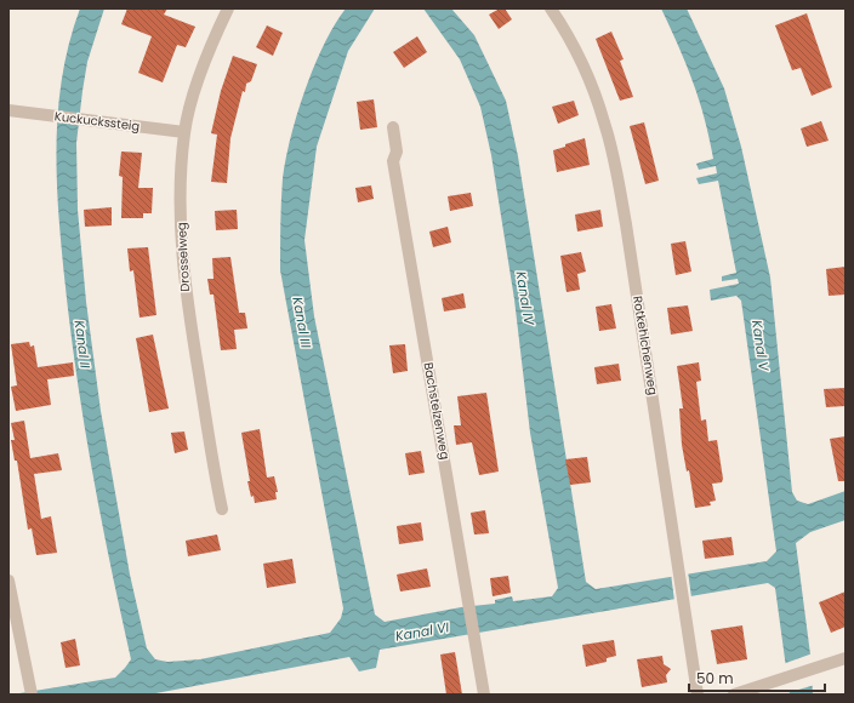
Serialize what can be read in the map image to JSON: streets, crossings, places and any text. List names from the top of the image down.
{
  "streets": {
    "street": [
      "Kuckuckssteig",
      "Drosselweg",
      "Rotkehlchenweg",
      "Bachstelzenweg"
    ]
  },
  "crossings": [
    ["Kuckuckssteig", "Drosselweg"]
  ],
  "water": [
    "Kanal IV",
    "Kanal III",
    "Kanal II",
    "Kanal V",
    "Kanal VI"
  ],
  "scale_bar": "50 m"
}
